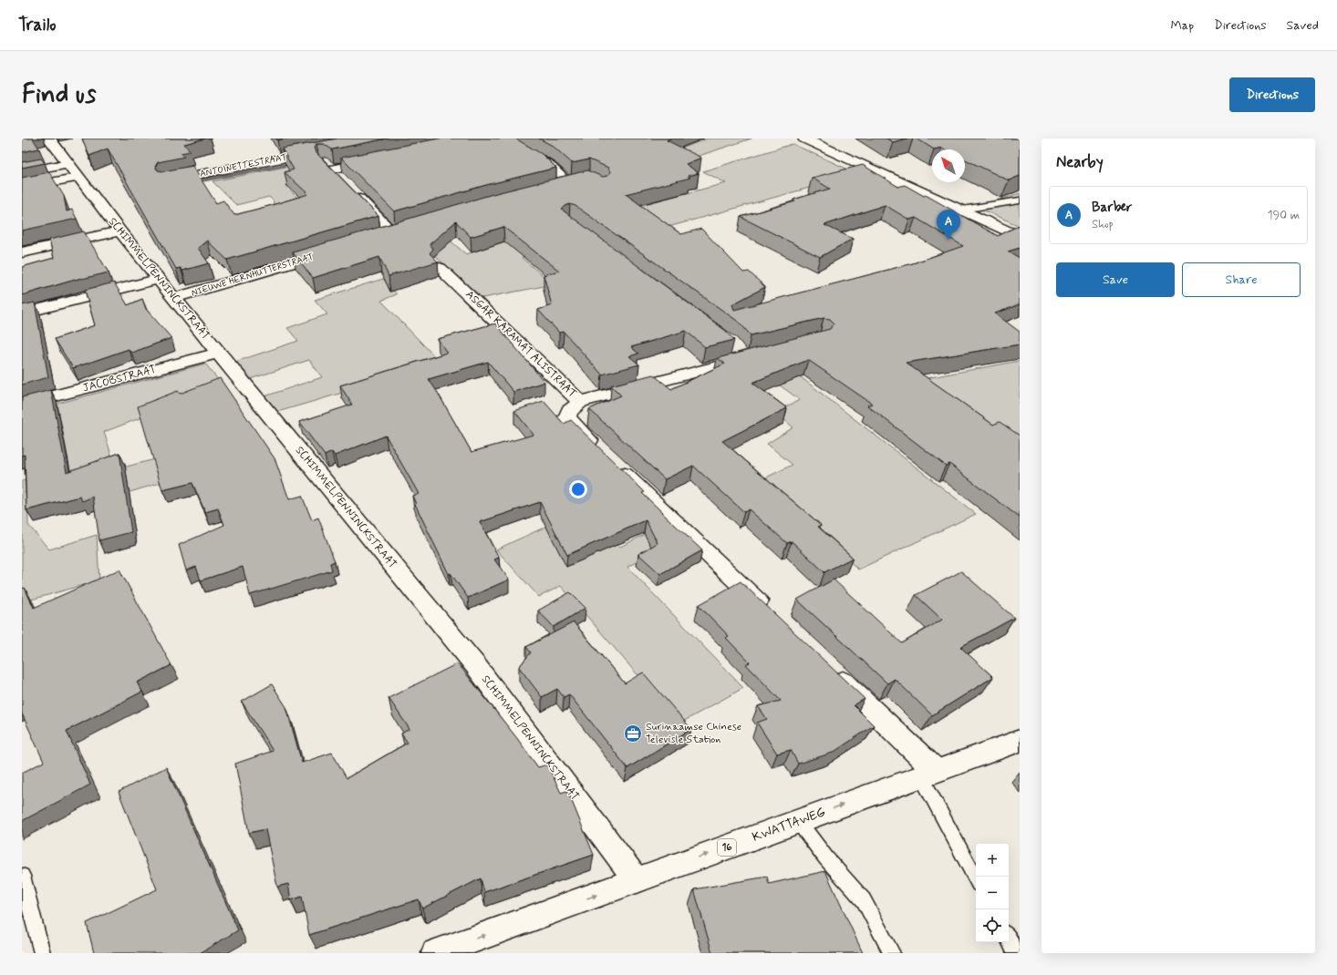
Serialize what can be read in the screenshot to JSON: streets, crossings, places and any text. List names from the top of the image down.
{
  "streets": {
    "street": [
      "ANTOINETTESTRAAT",
      "NIEUWE HERNHUTTERSTRAAT",
      "SCHIMMELPENNINCKSTRAAT",
      "ASGAR KARAMAT ALISTRAAT",
      "JACOBSTRAAT",
      "KWATTAWEG",
      "16"
    ]
  },
  "crossings": [
    ["NIEUWE HERNHUTTERSTRAAT", "SCHIMMELPENNINCKSTRAAT"],
    ["SCHIMMELPENNINCKSTRAAT", "JACOBSTRAAT"],
    ["SCHIMMELPENNINCKSTRAAT", "KWATTAWEG"]
  ],
  "one_way": ["KWATTAWEG"],
  "places": {
    "office": ["Surinaamse Chinese Televisle Station"]
  },
  "north": "top left",
  "page": {
    "header": "Trailo",
    "nav": ["Map", "Directions", "Saved"],
    "buttons": [
      "Directions",
      ["Save", "Share"]
    ],
    "title": "Find us",
    "heading": "Nearby",
    "list": [
      {
        "mark": "A",
        "name": "Barber",
        "note": "Shop",
        "value": "190 m"
      }
    ],
    "pins": "A",
    "map_buttons": ["+", "−"]
  }
}
